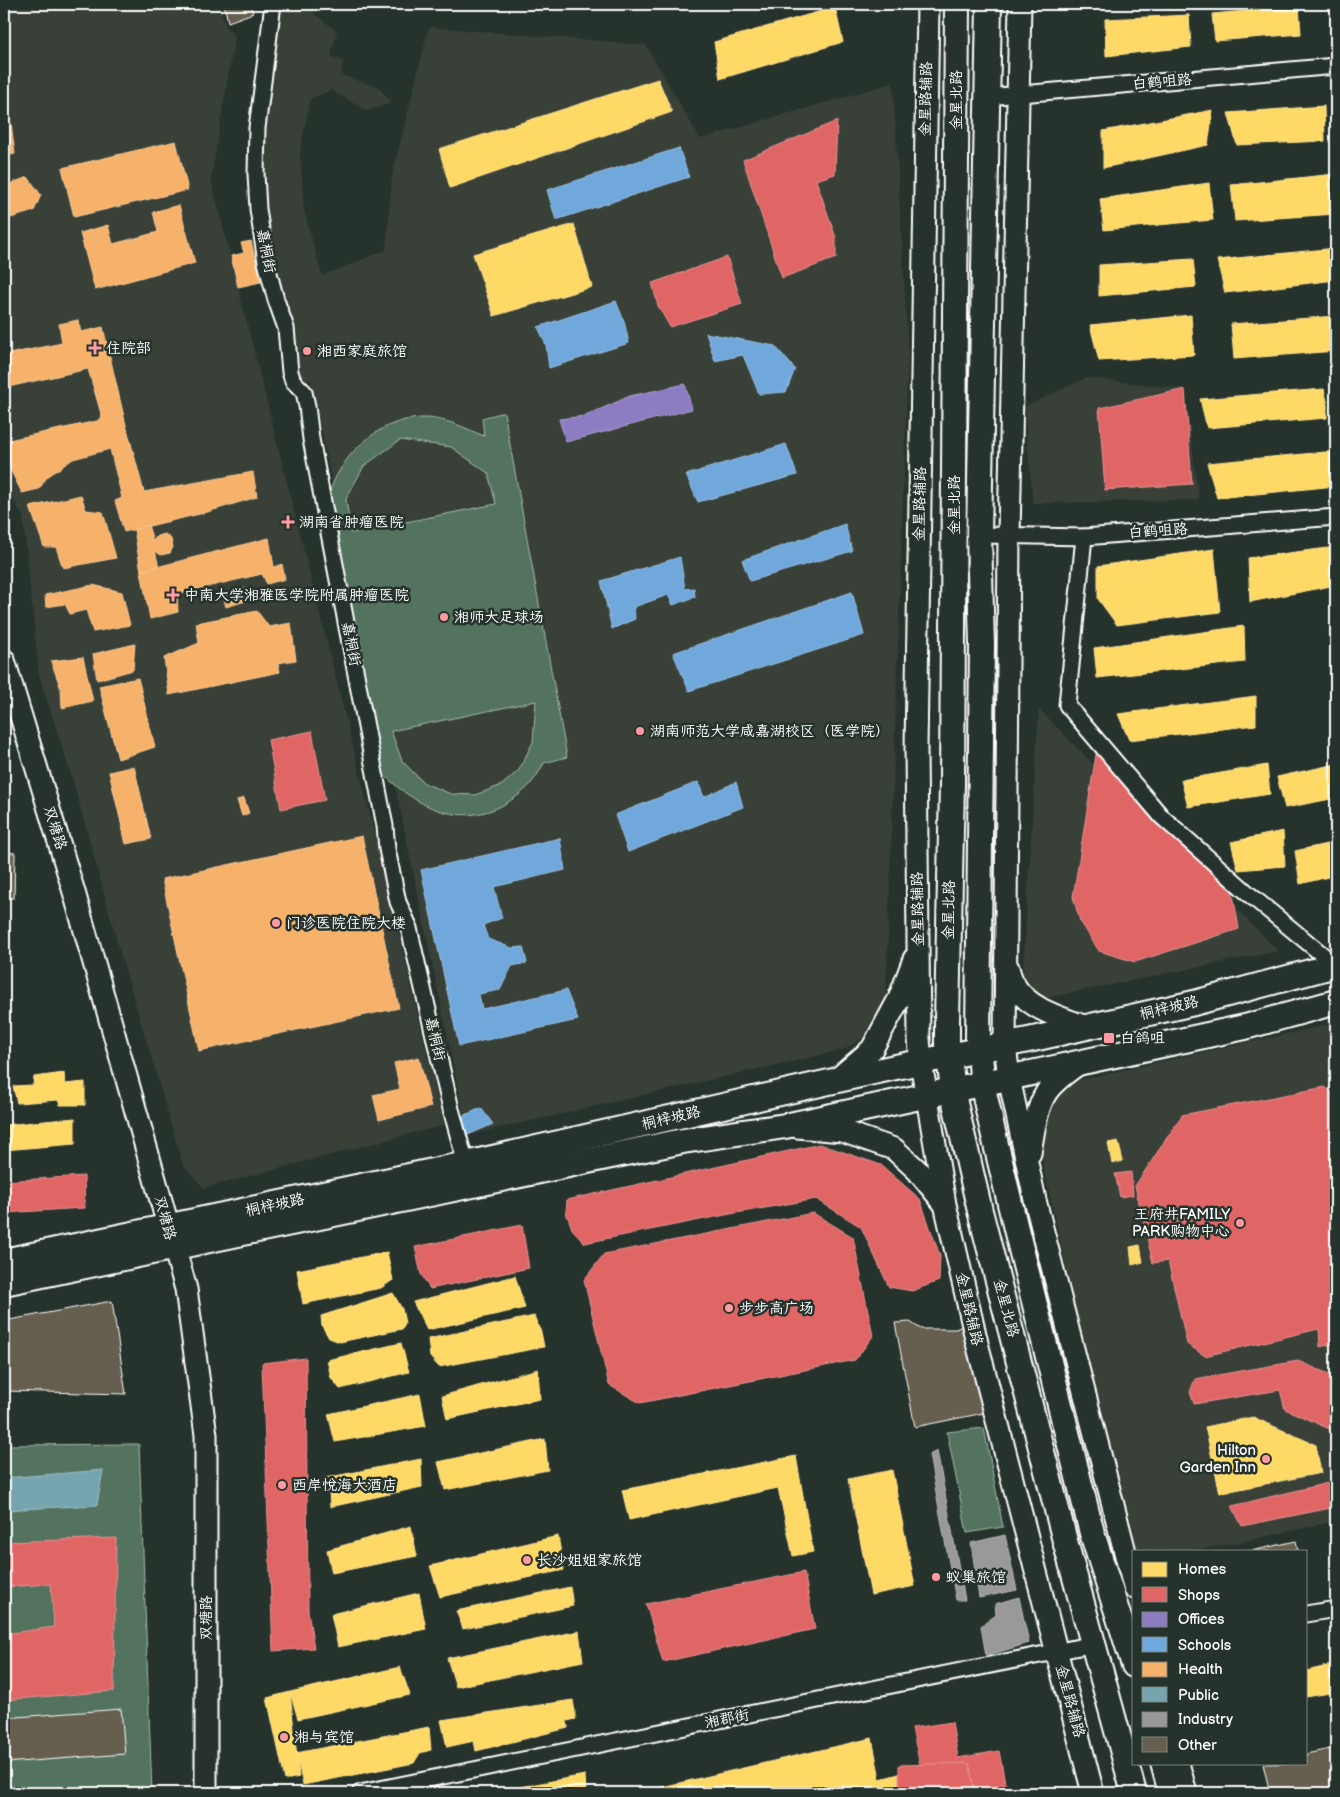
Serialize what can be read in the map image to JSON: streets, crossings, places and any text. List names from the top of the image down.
{
  "streets": {
    "main road": ["金星北路", "桐梓坡路"],
    "street": [
      "白鹤咀路",
      "金星路辅路",
      "嘉桐街",
      "双塘路",
      "湘郡街"
    ]
  },
  "crossings": [
    ["白鹤咀路", "金星北路"],
    ["金星路辅路", "桐梓坡路"],
    ["金星北路", "桐梓坡路"],
    ["金星北路", "湘郡街"],
    ["嘉桐街", "桐梓坡路"],
    ["双塘路", "桐梓坡路"]
  ],
  "places": {
    "health": ["住院部", "湖南省肿瘤医院", "中南大学湘雅医学院附属肿瘤医院"],
    "other": [
      "湘西家庭旅馆",
      "湘师大足球场",
      "湖南师范大学咸嘉湖校区（医学院）",
      "门诊医院住院大楼",
      "王府井FAMILY PARK购物中心",
      "步步高广场",
      "Hilton Garden Inn",
      "西岸悦海大酒店",
      "长沙姐姐家旅馆",
      "蚁巢旅馆",
      "湘与宾馆"
    ],
    "transit": ["白鸽咀"]
  },
  "legend": [
    "Homes",
    "Shops",
    "Offices",
    "Schools",
    "Health",
    "Public",
    "Industry",
    "Other"
  ]
}
